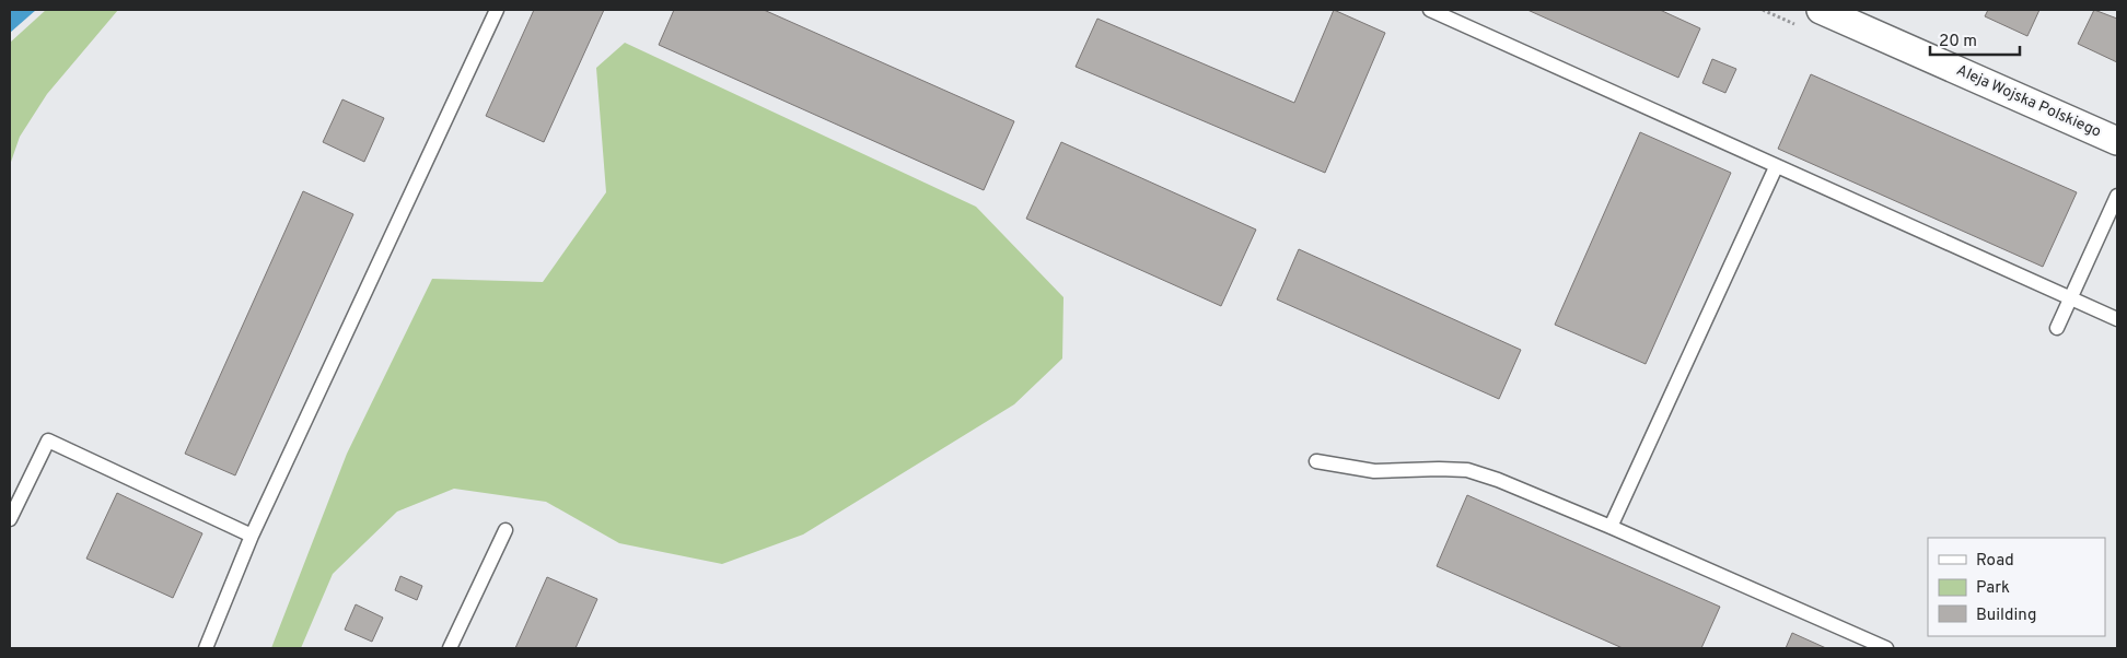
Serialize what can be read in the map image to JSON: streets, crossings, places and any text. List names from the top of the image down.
{
  "streets": {
    "street": ["Aleja Wojska Polskiego"]
  },
  "legend": ["Road", "Park", "Building"],
  "scale_bar": "20 m"
}
